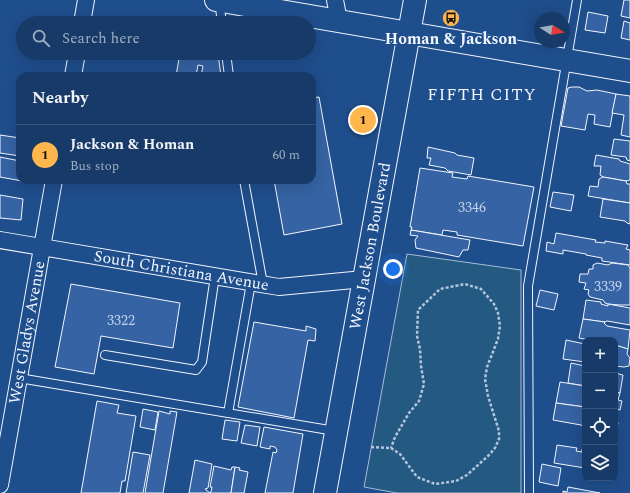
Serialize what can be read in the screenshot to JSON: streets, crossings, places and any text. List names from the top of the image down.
{
  "streets": {
    "street": ["West Jackson Boulevard", "South Christiana Avenue", "West Gladys Avenue"]
  },
  "crossings": [
    ["West Jackson Boulevard", "South Christiana Avenue"],
    ["South Christiana Avenue", "West Gladys Avenue"]
  ],
  "districts": ["FIFTH CITY"],
  "places": {
    "bus stop": ["Homan & Jackson"]
  },
  "house_numbers": ["3346", "3339", "3322"],
  "north": "right",
  "page": {
    "search": "Search here",
    "heading": "Nearby",
    "pins": "1",
    "list": [
      {
        "mark": "1",
        "name": "Jackson & Homan",
        "note": "Bus stop",
        "value": "60 m"
      }
    ],
    "map_buttons": ["+", "−"]
  }
}
